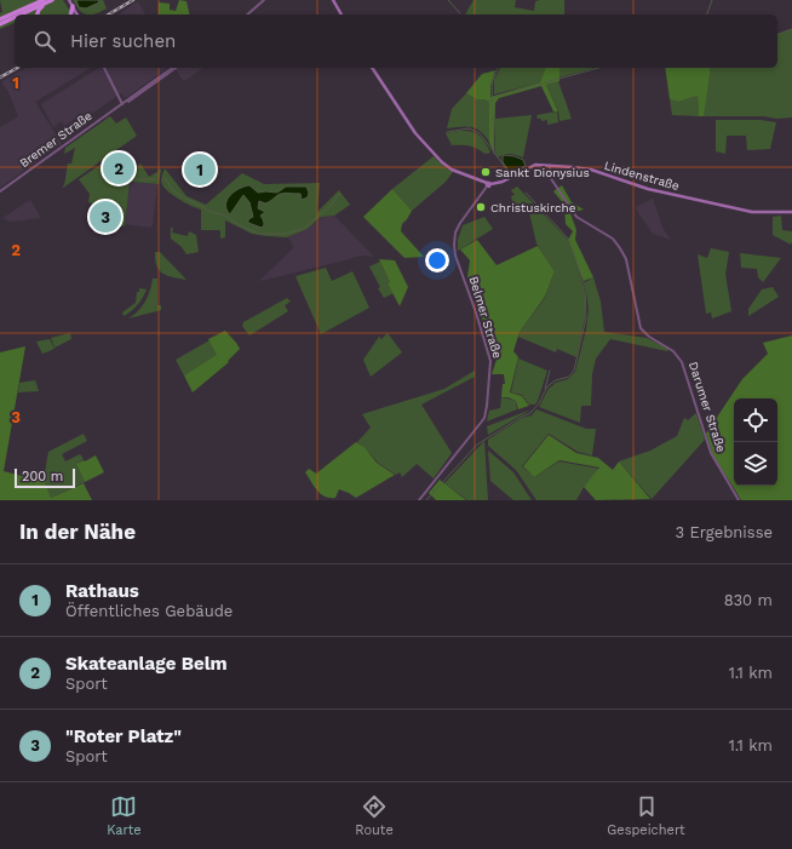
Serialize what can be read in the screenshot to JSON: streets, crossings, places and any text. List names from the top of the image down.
{
  "streets": {
    "main road": ["Lindenstraße"],
    "street": ["Bremer Straße", "Belmer Straße", "Darumer Straße"]
  },
  "crossings": [
    ["Lindenstraße", "Belmer Straße"],
    ["Lindenstraße", "Darumer Straße"]
  ],
  "places": ["Sankt Dionysius", "Christuskirche"],
  "scale_bar": "200 m",
  "page": {
    "search": "Hier suchen",
    "pins": ["2", "1", "3"],
    "scale": "200 m",
    "heading": ["In der Nähe", "3 Ergebnisse"],
    "list": [
      {
        "mark": "1",
        "name": "Rathaus",
        "note": "Öffentliches Gebäude",
        "value": "830 m"
      },
      {
        "mark": "2",
        "name": "Skateanlage Belm",
        "note": "Sport",
        "value": "1.1 km"
      },
      {
        "mark": "3",
        "name": "\"Roter Platz\"",
        "note": "Sport",
        "value": "1.1 km"
      }
    ],
    "nav": ["Karte", "Route", "Gespeichert"]
  },
  "grid": {
    "rows": ["1", "2", "3"]
  }
}
